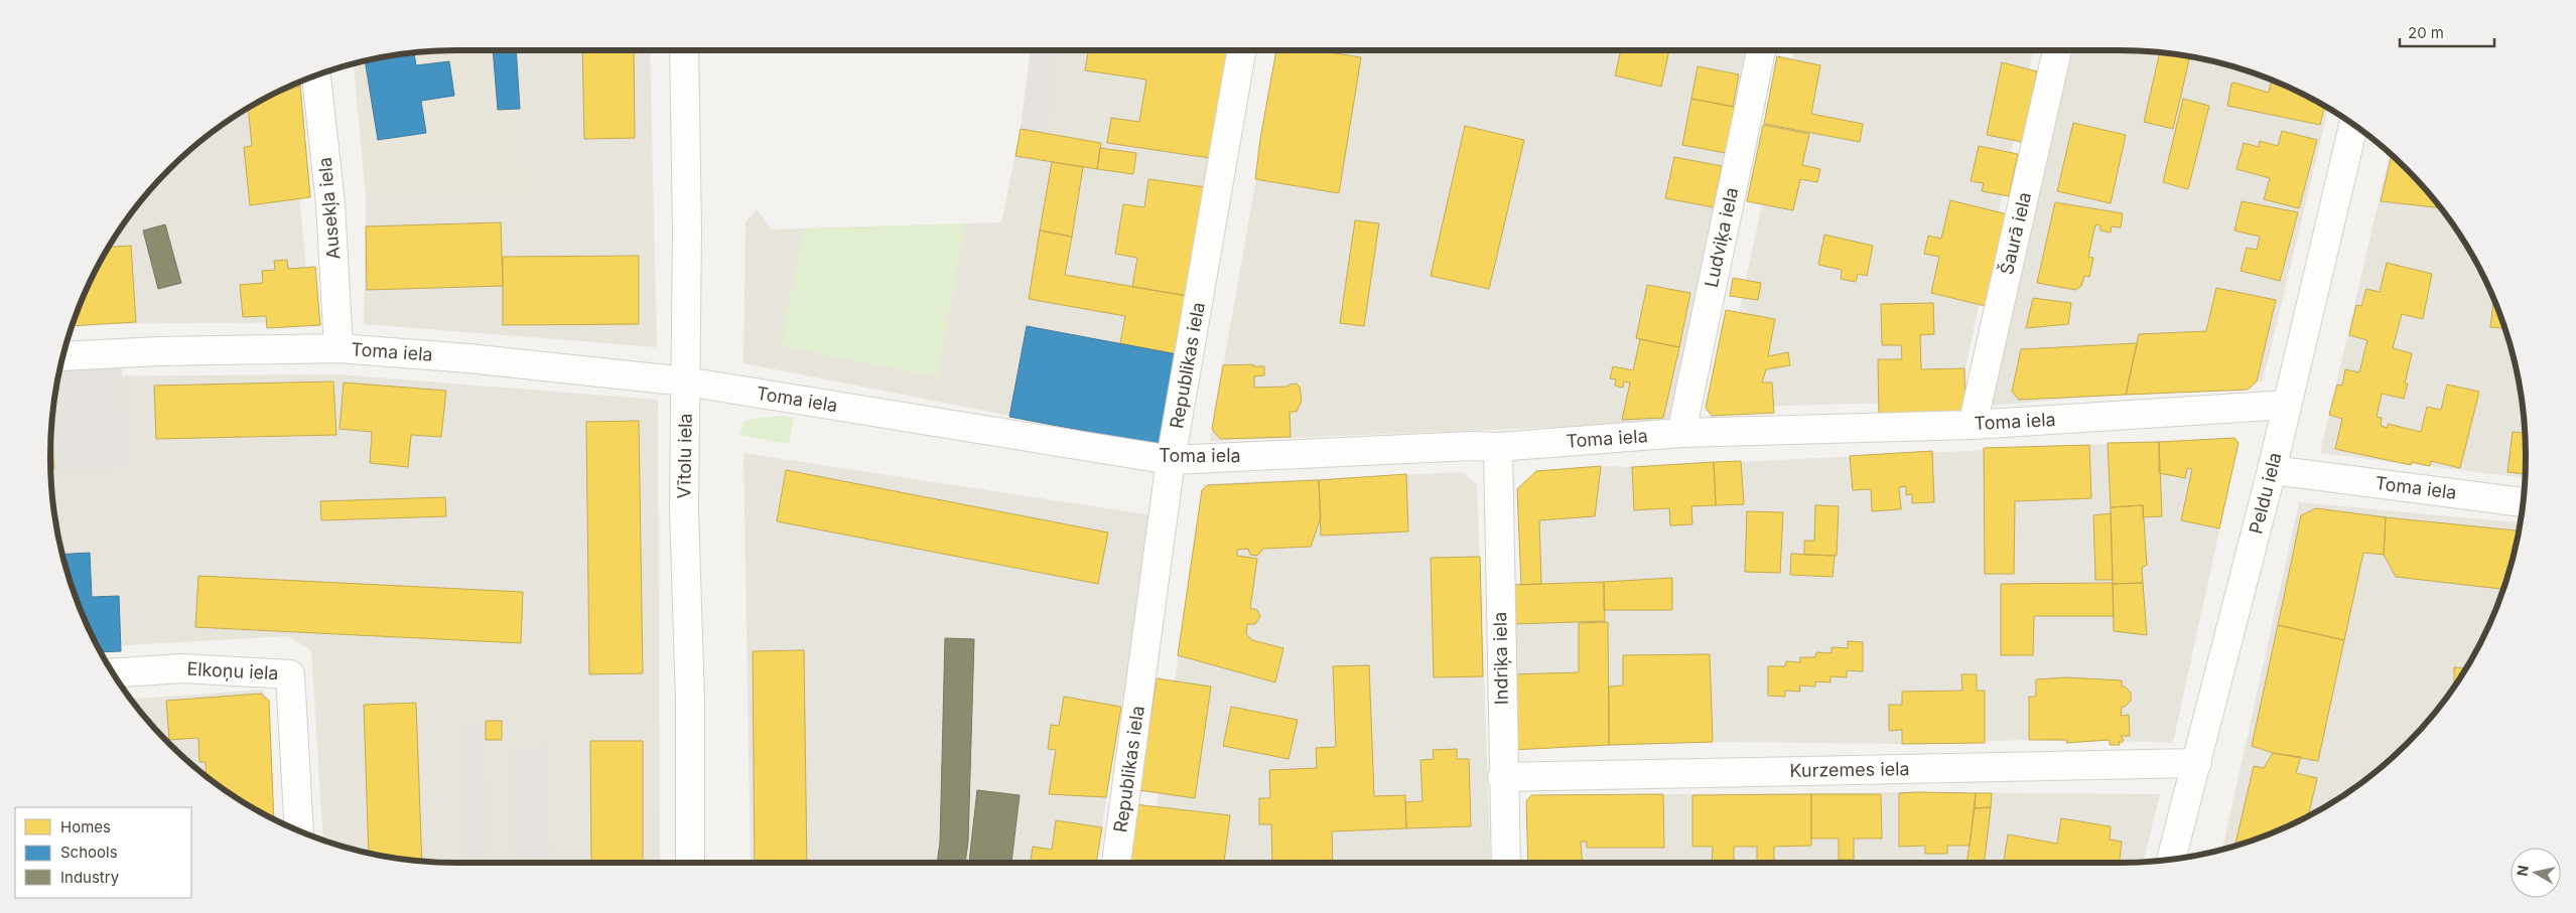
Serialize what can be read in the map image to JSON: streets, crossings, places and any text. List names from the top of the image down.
{
  "streets": {
    "street": [
      "Ausekļa iela",
      "Šaurā iela",
      "Ludviķa iela",
      "Toma iela",
      "Republikas iela",
      "Vītolu iela",
      "Peldu iela",
      "Indriķa iela",
      "Elkoņu iela",
      "Kurzemes iela"
    ]
  },
  "crossings": [
    ["Ausekļa iela", "Toma iela"],
    ["Šaurā iela", "Toma iela"],
    ["Ludviķa iela", "Toma iela"],
    ["Toma iela", "Republikas iela"],
    ["Toma iela", "Vītolu iela"],
    ["Toma iela", "Peldu iela"],
    ["Toma iela", "Indriķa iela"],
    ["Peldu iela", "Kurzemes iela"],
    ["Indriķa iela", "Kurzemes iela"]
  ],
  "legend": ["Homes", "Schools", "Industry"],
  "scale_bar": "20 m",
  "north": "left"
}
